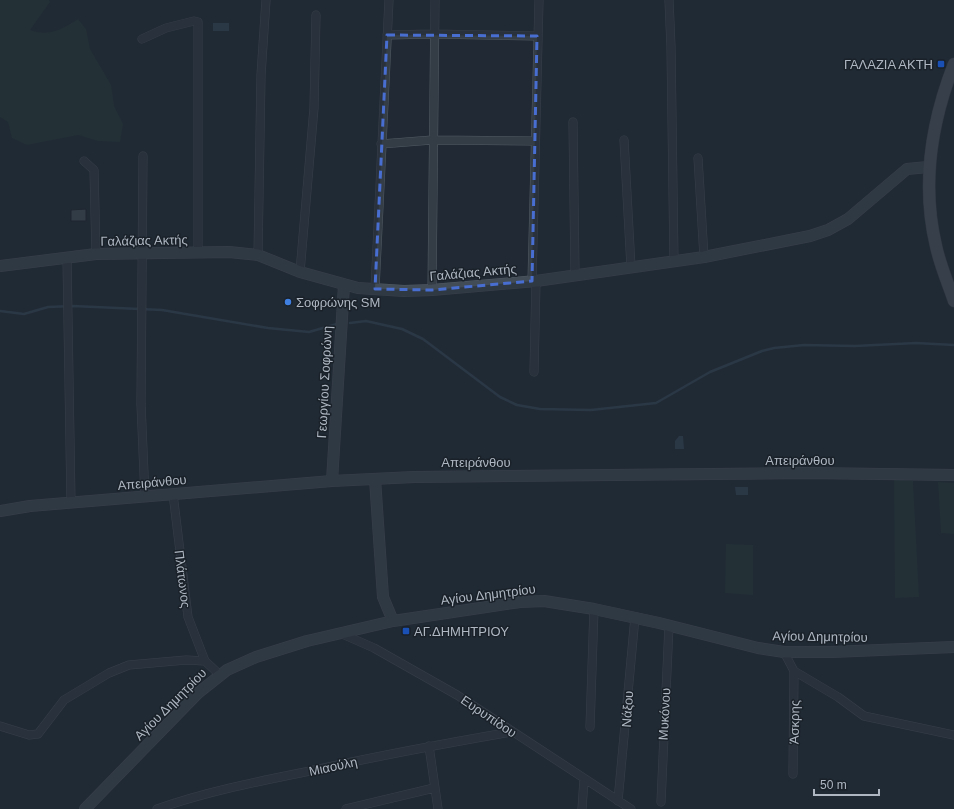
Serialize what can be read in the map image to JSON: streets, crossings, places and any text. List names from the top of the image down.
{
  "streets": {
    "street": [
      "Γαλάζιας Ακτής",
      "Γεωργίου Σοφρώνη",
      "Απειράνθου",
      "Πλάτωνος",
      "Αγίου Δημητρίου",
      "Νάξου",
      "Μυκόνου",
      "Ευρυπίδου",
      "Άσκρης",
      "Μιαούλη"
    ]
  },
  "crossings": [
    ["Γαλάζιας Ακτής", "Γεωργίου Σοφρώνη"],
    ["Γεωργίου Σοφρώνη", "Απειράνθου"],
    ["Απειράνθου", "Πλάτωνος"],
    ["Αγίου Δημητρίου", "Νάξου"],
    ["Αγίου Δημητρίου", "Μυκόνου"],
    ["Αγίου Δημητρίου", "Ευρυπίδου"],
    ["Νάξου", "Ευρυπίδου"],
    ["Ευρυπίδου", "Μιαούλη"]
  ],
  "places": {
    "transit": ["ΓΑΛΑΖΙΑ ΑΚΤΗ", "ΑΓ.ΔΗΜΗΤΡΙΟΥ"],
    "other": ["Σοφρώνης SM"]
  },
  "scale_bar": "50 m"
}
